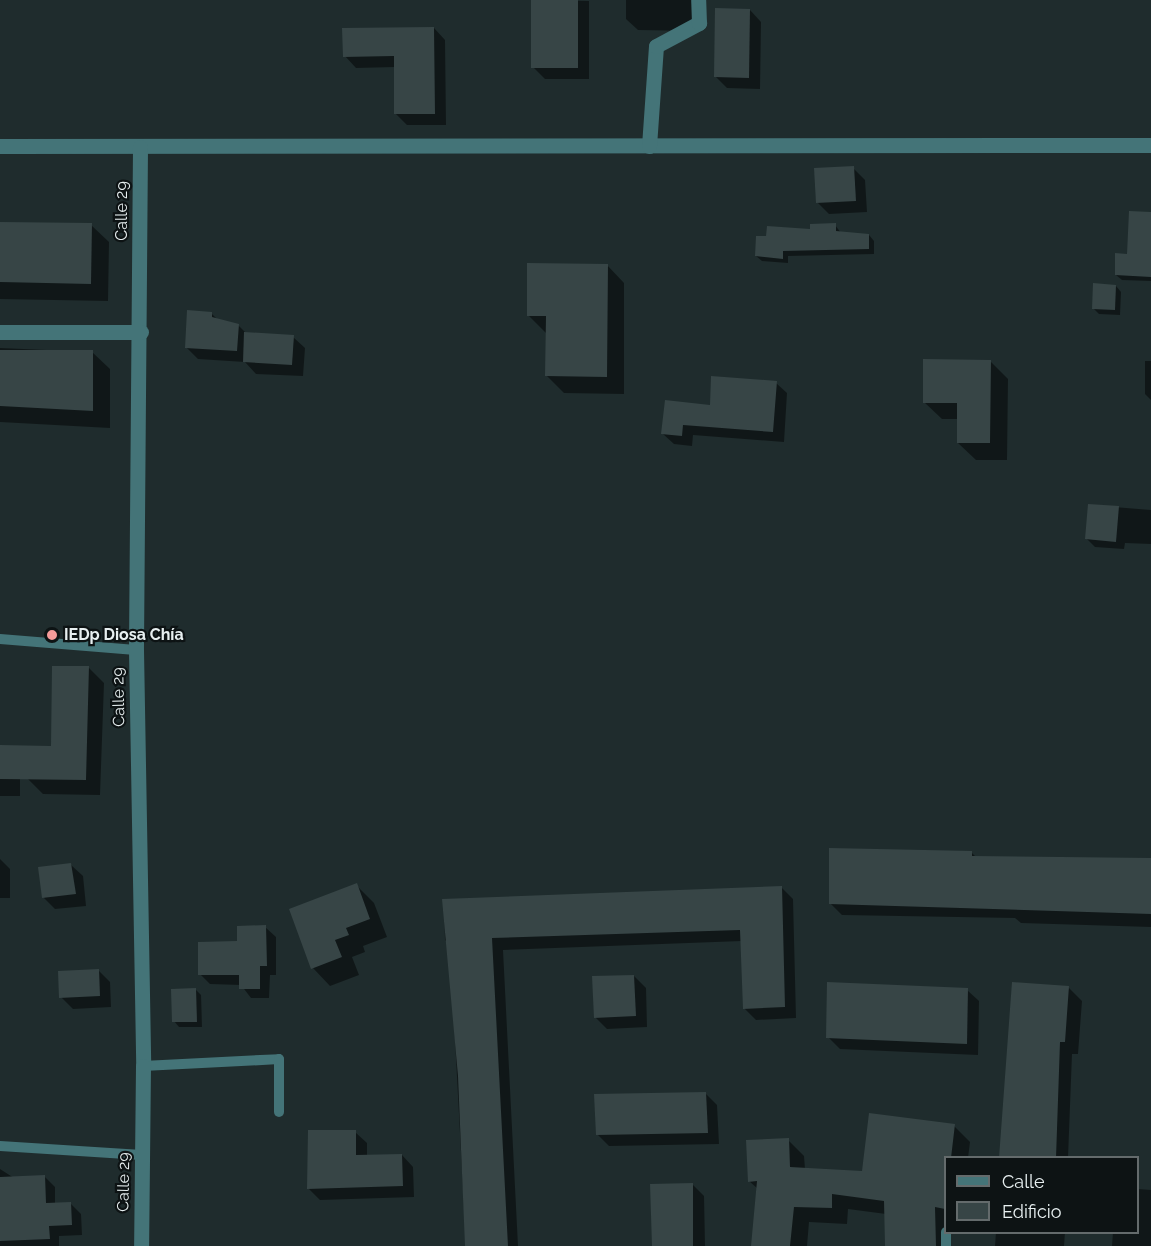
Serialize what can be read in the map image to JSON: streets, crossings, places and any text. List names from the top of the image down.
{
  "streets": {
    "street": ["Calle 29"]
  },
  "places": ["IEDp Diosa Chía"],
  "legend": ["Calle", "Edificio"]
}
